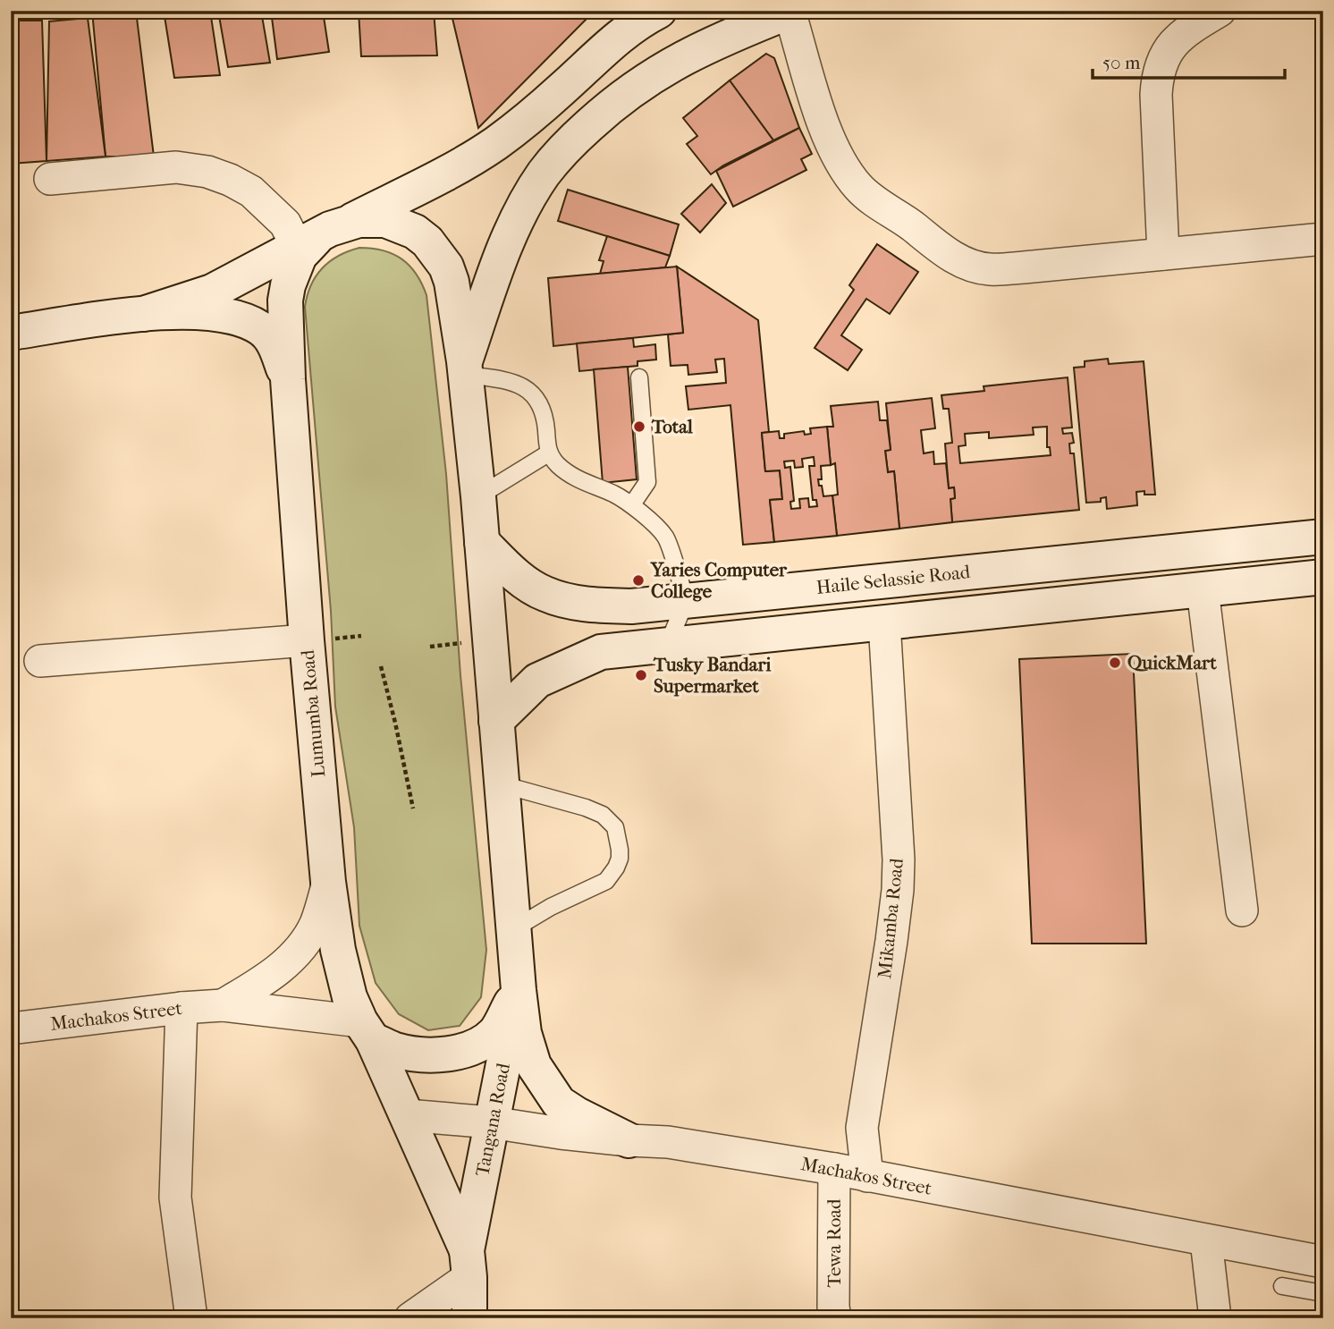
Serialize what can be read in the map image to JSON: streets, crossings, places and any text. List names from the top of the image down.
{
  "streets": {
    "main road": ["Haile Selassie Road", "Lumumba Road", "Tangana Road"],
    "street": ["Mikamba Road", "Machakos Street", "Tewa Road"]
  },
  "crossings": [
    ["Lumumba Road", "Machakos Street"],
    ["Lumumba Road", "Tangana Road"],
    ["Mikamba Road", "Machakos Street"],
    ["Machakos Street", "Tangana Road"],
    ["Machakos Street", "Tewa Road"]
  ],
  "places": [
    "Total",
    "Yaries Computer College",
    "QuickMart",
    "Tusky Bandari Supermarket"
  ],
  "scale_bar": "50 m"
}
